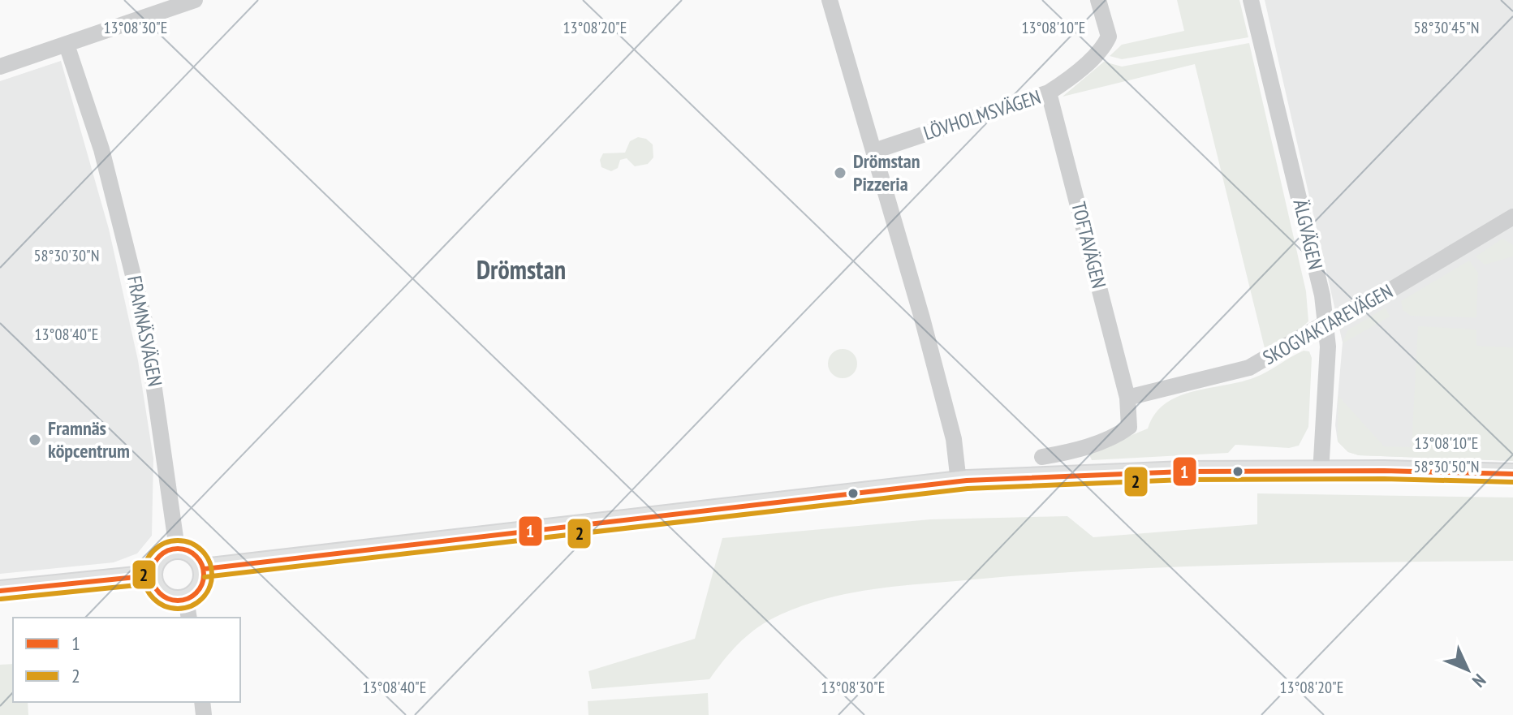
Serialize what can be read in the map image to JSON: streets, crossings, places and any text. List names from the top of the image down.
{
  "streets": {
    "street": [
      "LÖVHOLMSVÄGEN",
      "ÄLGVÄGEN",
      "TOFTAVÄGEN",
      "SKOGVAKTAREVÄGEN",
      "FRAMNÄSVÄGEN"
    ]
  },
  "crossings": [
    ["LÖVHOLMSVÄGEN", "TOFTAVÄGEN"],
    ["ÄLGVÄGEN", "SKOGVAKTAREVÄGEN"],
    ["TOFTAVÄGEN", "SKOGVAKTAREVÄGEN"]
  ],
  "districts": ["Drömstan"],
  "places": ["Drömstan Pizzeria", "Framnäs köpcentrum"],
  "lines": ["transit line 1", "transit line 2"],
  "legend": ["1", "2"],
  "north": "bottom right",
  "coordinates": [
    "13°08'30\"E",
    "13°08'20\"E",
    "13°08'10\"E",
    "58°30'45\"N",
    "58°30'30\"N",
    "13°08'40\"E",
    "58°30'50\"N"
  ]
}
